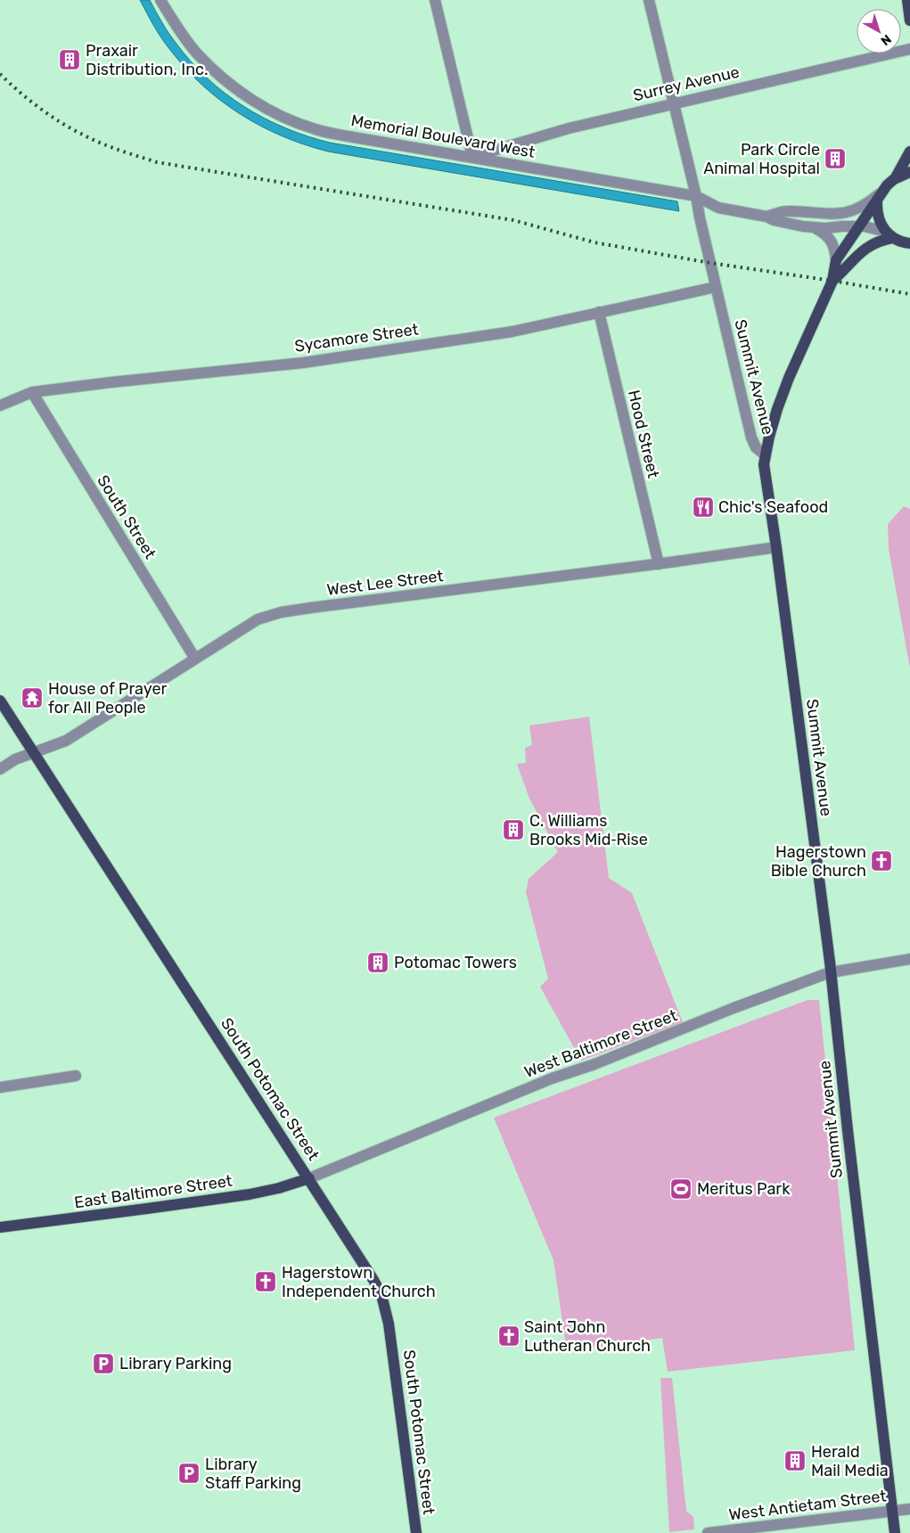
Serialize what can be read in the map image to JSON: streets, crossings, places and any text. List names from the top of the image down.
{
  "streets": {
    "main road": ["Summit Avenue", "South Potomac Street", "East Baltimore Street"],
    "street": [
      "Surrey Avenue",
      "Memorial Boulevard West",
      "Sycamore Street",
      "Hood Street",
      "South Street",
      "West Lee Street",
      "West Baltimore Street",
      "West Antietam Street"
    ]
  },
  "crossings": [
    ["Surrey Avenue", "Memorial Boulevard West"],
    ["Surrey Avenue", "Summit Avenue"],
    ["Memorial Boulevard West", "Summit Avenue"],
    ["Sycamore Street", "Summit Avenue"],
    ["Sycamore Street", "Hood Street"],
    ["Sycamore Street", "South Street"],
    ["Summit Avenue", "West Lee Street"],
    ["Summit Avenue", "West Baltimore Street"],
    ["Summit Avenue", "West Antietam Street"],
    ["Hood Street", "West Lee Street"],
    ["South Street", "West Lee Street"],
    ["West Lee Street", "South Potomac Street"],
    ["West Baltimore Street", "South Potomac Street"],
    ["West Baltimore Street", "East Baltimore Street"],
    ["South Potomac Street", "East Baltimore Street"]
  ],
  "places": {
    "building": [
      "Praxair Distribution, Inc.",
      "Park Circle Animal Hospital",
      "C. Williams Brooks Mid‐Rise",
      "Potomac Towers",
      "Herald Mail Media"
    ],
    "restaurant": ["Chic's Seafood"],
    "temple": ["House of Prayer for All People"],
    "church": ["Hagerstown Bible Church", "Hagerstown Independent Church", "Saint John Lutheran Church"],
    "sports": ["Meritus Park"],
    "parking": ["Library Parking", "Library Staff Parking"]
  },
  "north": "bottom right"
}
